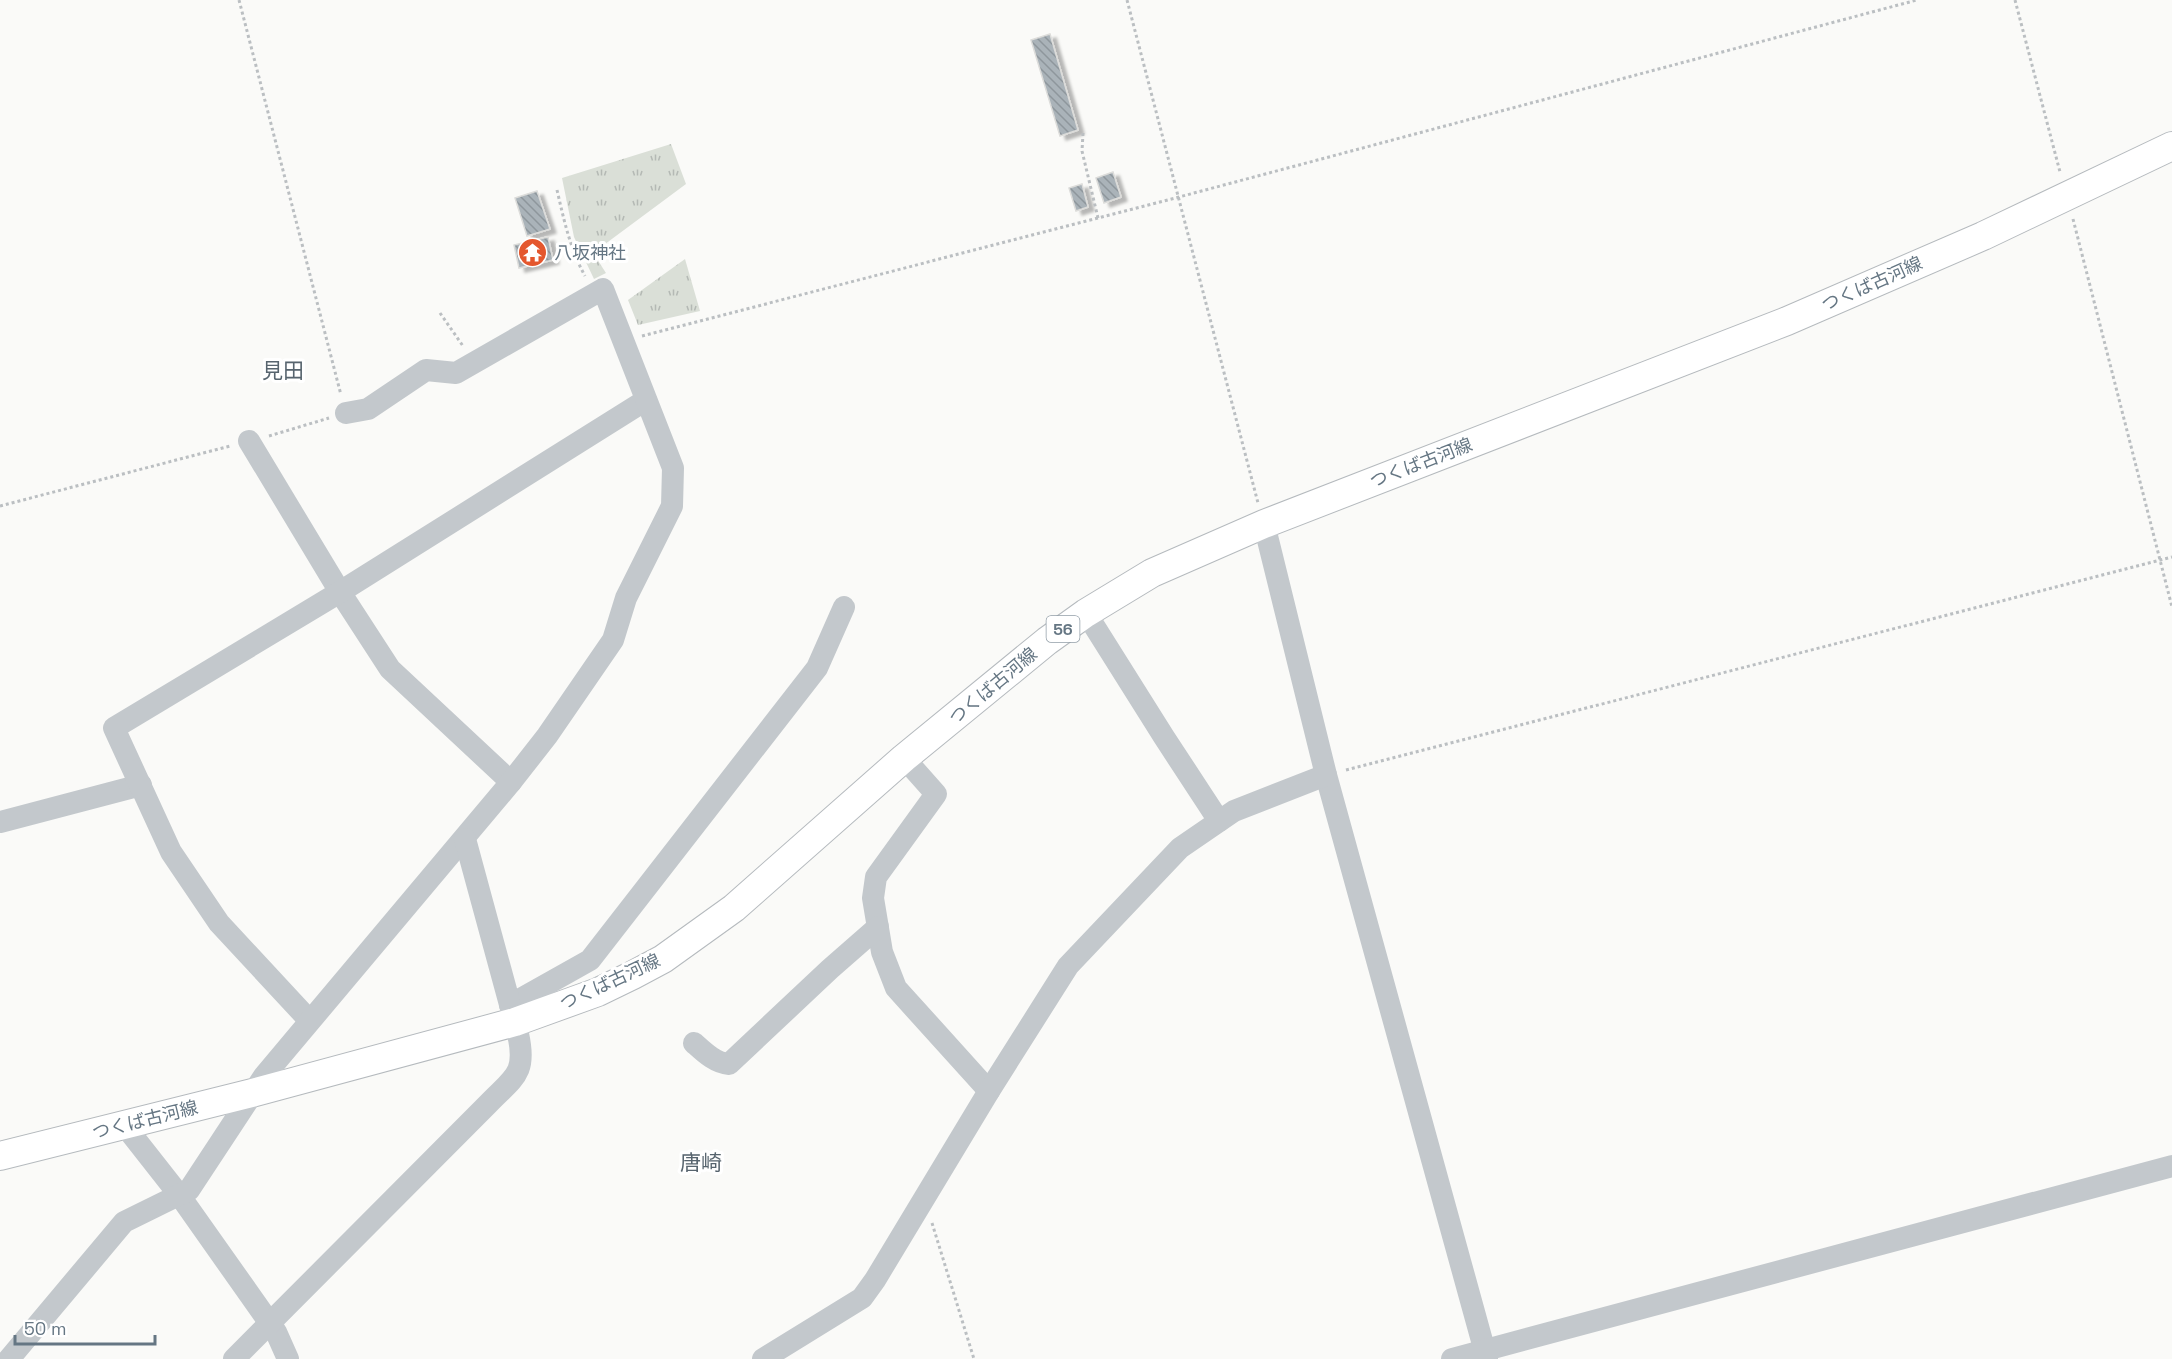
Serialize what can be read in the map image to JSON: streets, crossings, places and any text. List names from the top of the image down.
{
  "streets": {
    "main road": ["つくば古河線", "56"]
  },
  "districts": ["見田", "唐崎"],
  "places": {
    "temple": ["八坂神社"]
  },
  "scale_bar": "50 m"
}
